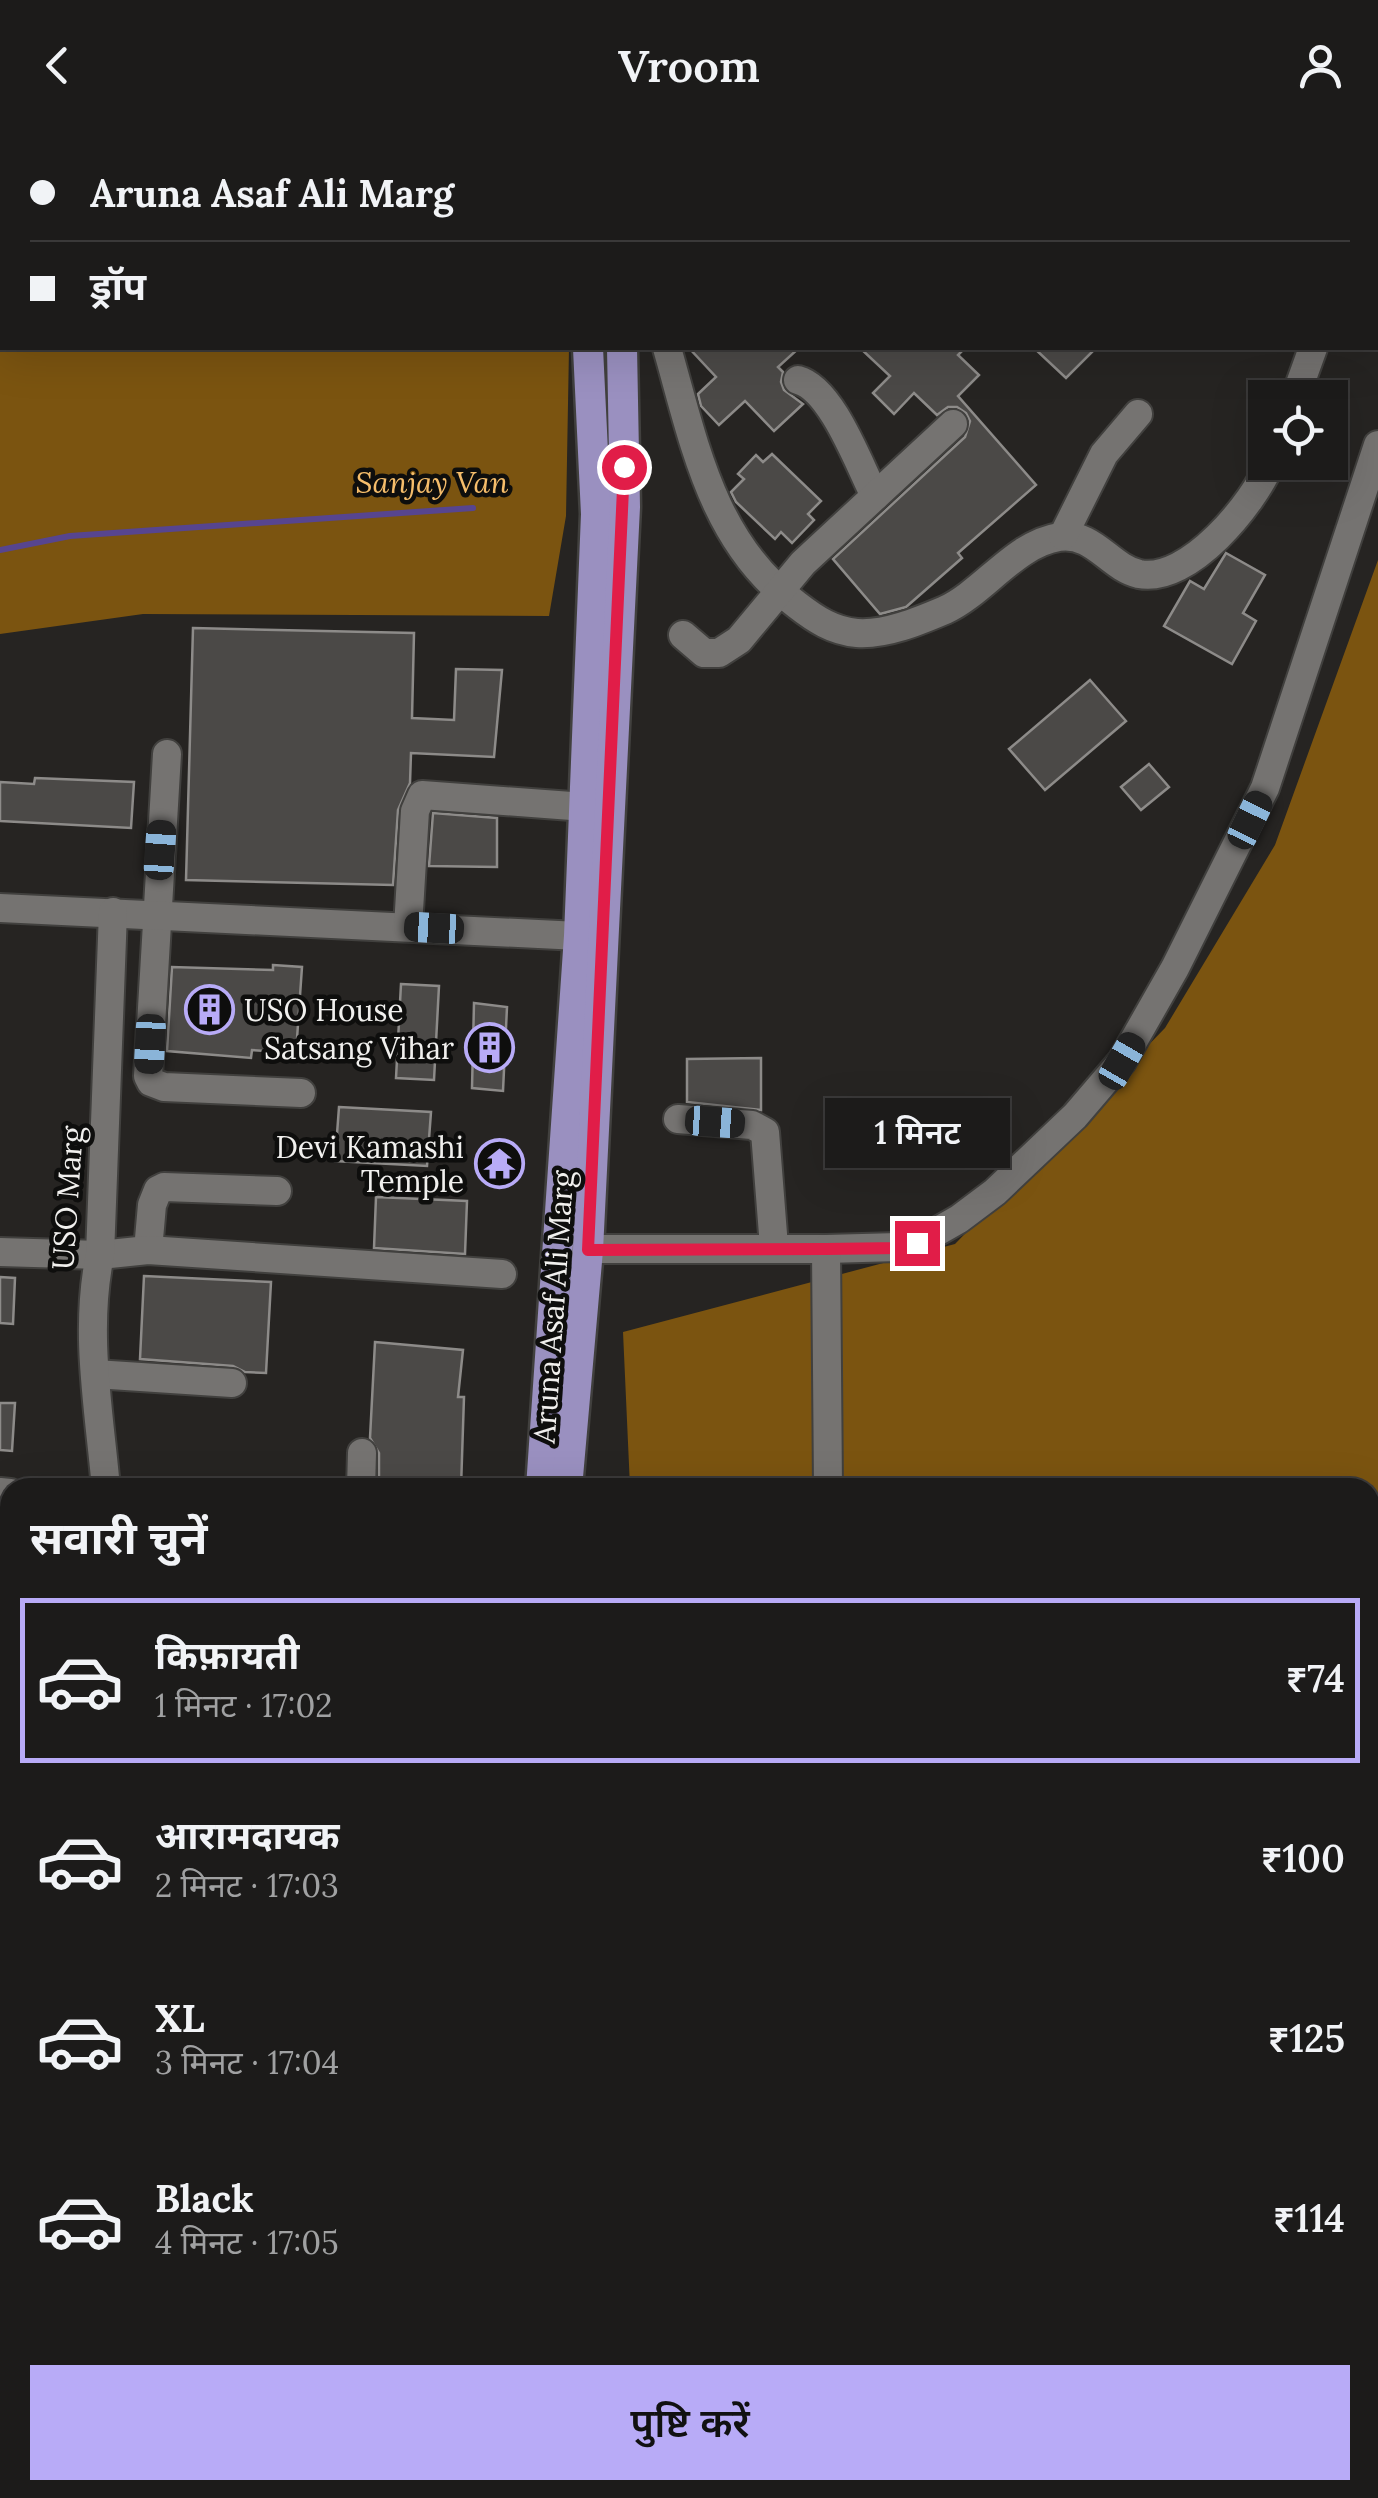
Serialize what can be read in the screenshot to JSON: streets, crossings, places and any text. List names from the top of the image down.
{
  "streets": {
    "main road": ["Aruna Asaf Ali Marg"],
    "street": ["USO Marg"]
  },
  "parks": ["Sanjay Van"],
  "places": {
    "building": ["USO House", "Satsang Vihar"],
    "temple": ["Devi Kamashi Temple"]
  },
  "page": {
    "header": "Vroom",
    "banner": ["Aruna Asaf Ali Marg", "ड्रॉप"],
    "bubble": "1 मिनट",
    "heading": "सवारी चुनें",
    "list": [
      {
        "name": "किफ़ायती",
        "note": "1 मिनट · 17:02",
        "value": "₹74"
      },
      {
        "name": "आरामदायक",
        "note": "2 मिनट · 17:03",
        "value": "₹100"
      },
      {
        "name": "XL",
        "note": "3 मिनट · 17:04",
        "value": "₹125"
      },
      {
        "name": "Black",
        "note": "4 मिनट · 17:05",
        "value": "₹114"
      }
    ],
    "buttons": "पुष्टि करें"
  }
}
